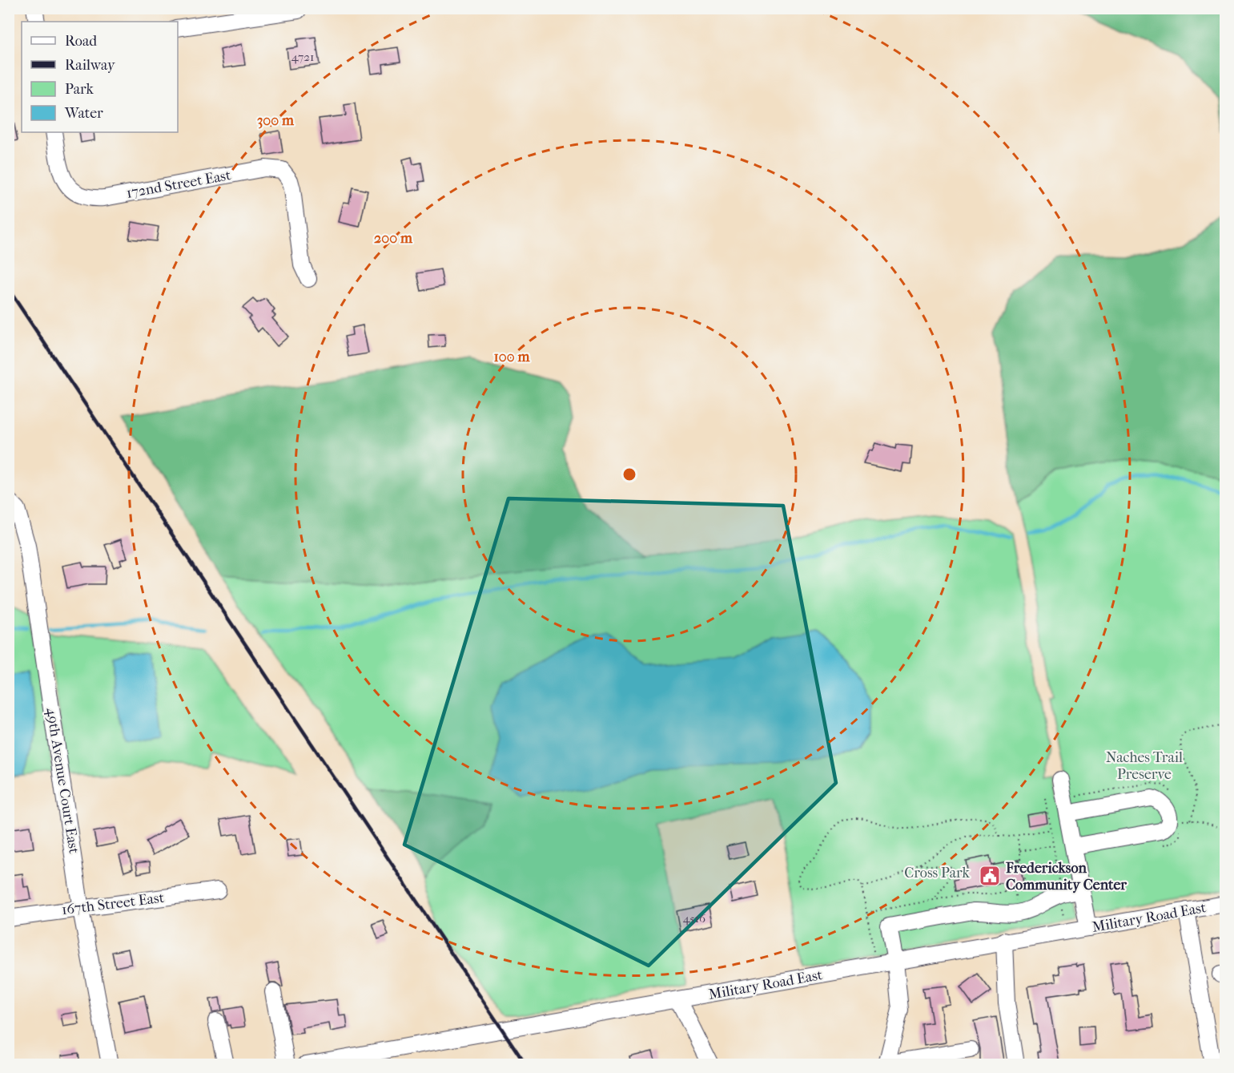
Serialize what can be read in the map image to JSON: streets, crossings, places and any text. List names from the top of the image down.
{
  "streets": {
    "street": [
      "172nd Street East",
      "49th Avenue Court East",
      "167th Street East",
      "Military Road East"
    ]
  },
  "crossings": [
    ["49th Avenue Court East", "167th Street East"]
  ],
  "parks": ["Naches Trail Preserve", "Cross Park"],
  "places": {
    "public building": ["Frederickson Community Center"]
  },
  "house_numbers": ["4721", "4516"],
  "legend": [
    "Road",
    "Railway",
    "Park",
    "Water"
  ],
  "rings": ["300 m", "200 m", "100 m"]
}
